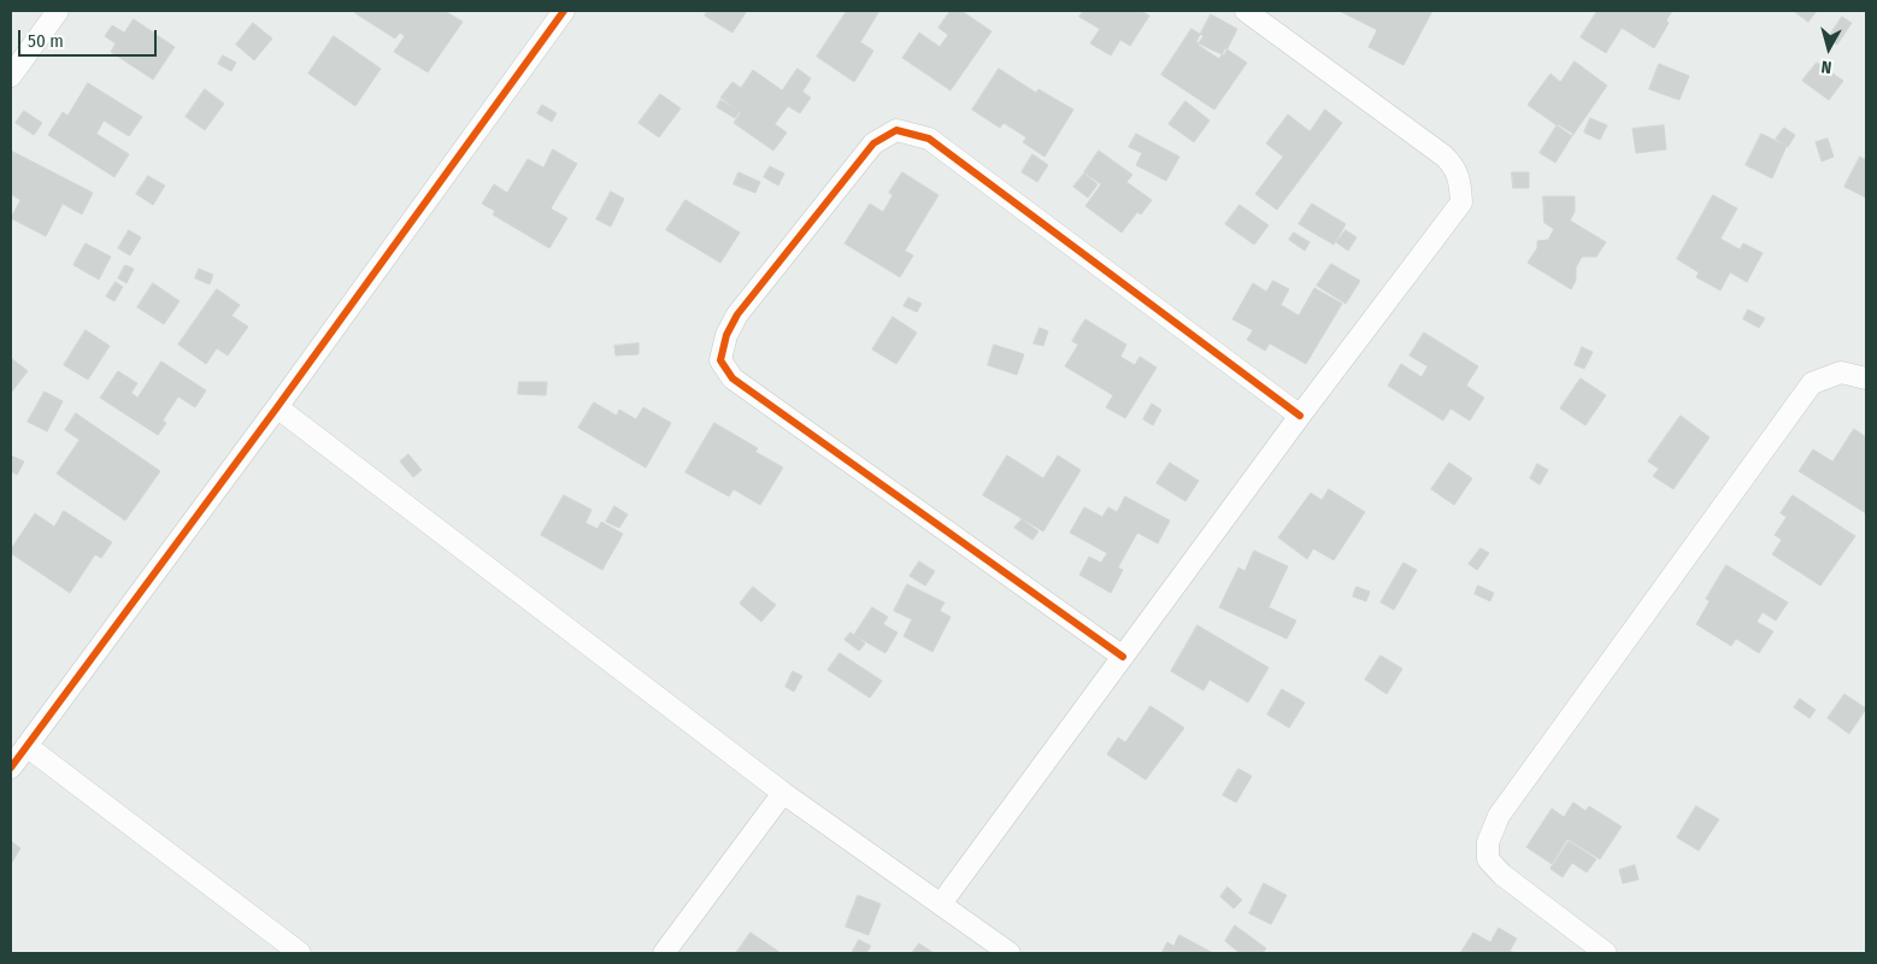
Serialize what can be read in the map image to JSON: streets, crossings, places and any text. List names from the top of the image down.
{
  "scale_bar": "50 m",
  "north": "bottom"
}
